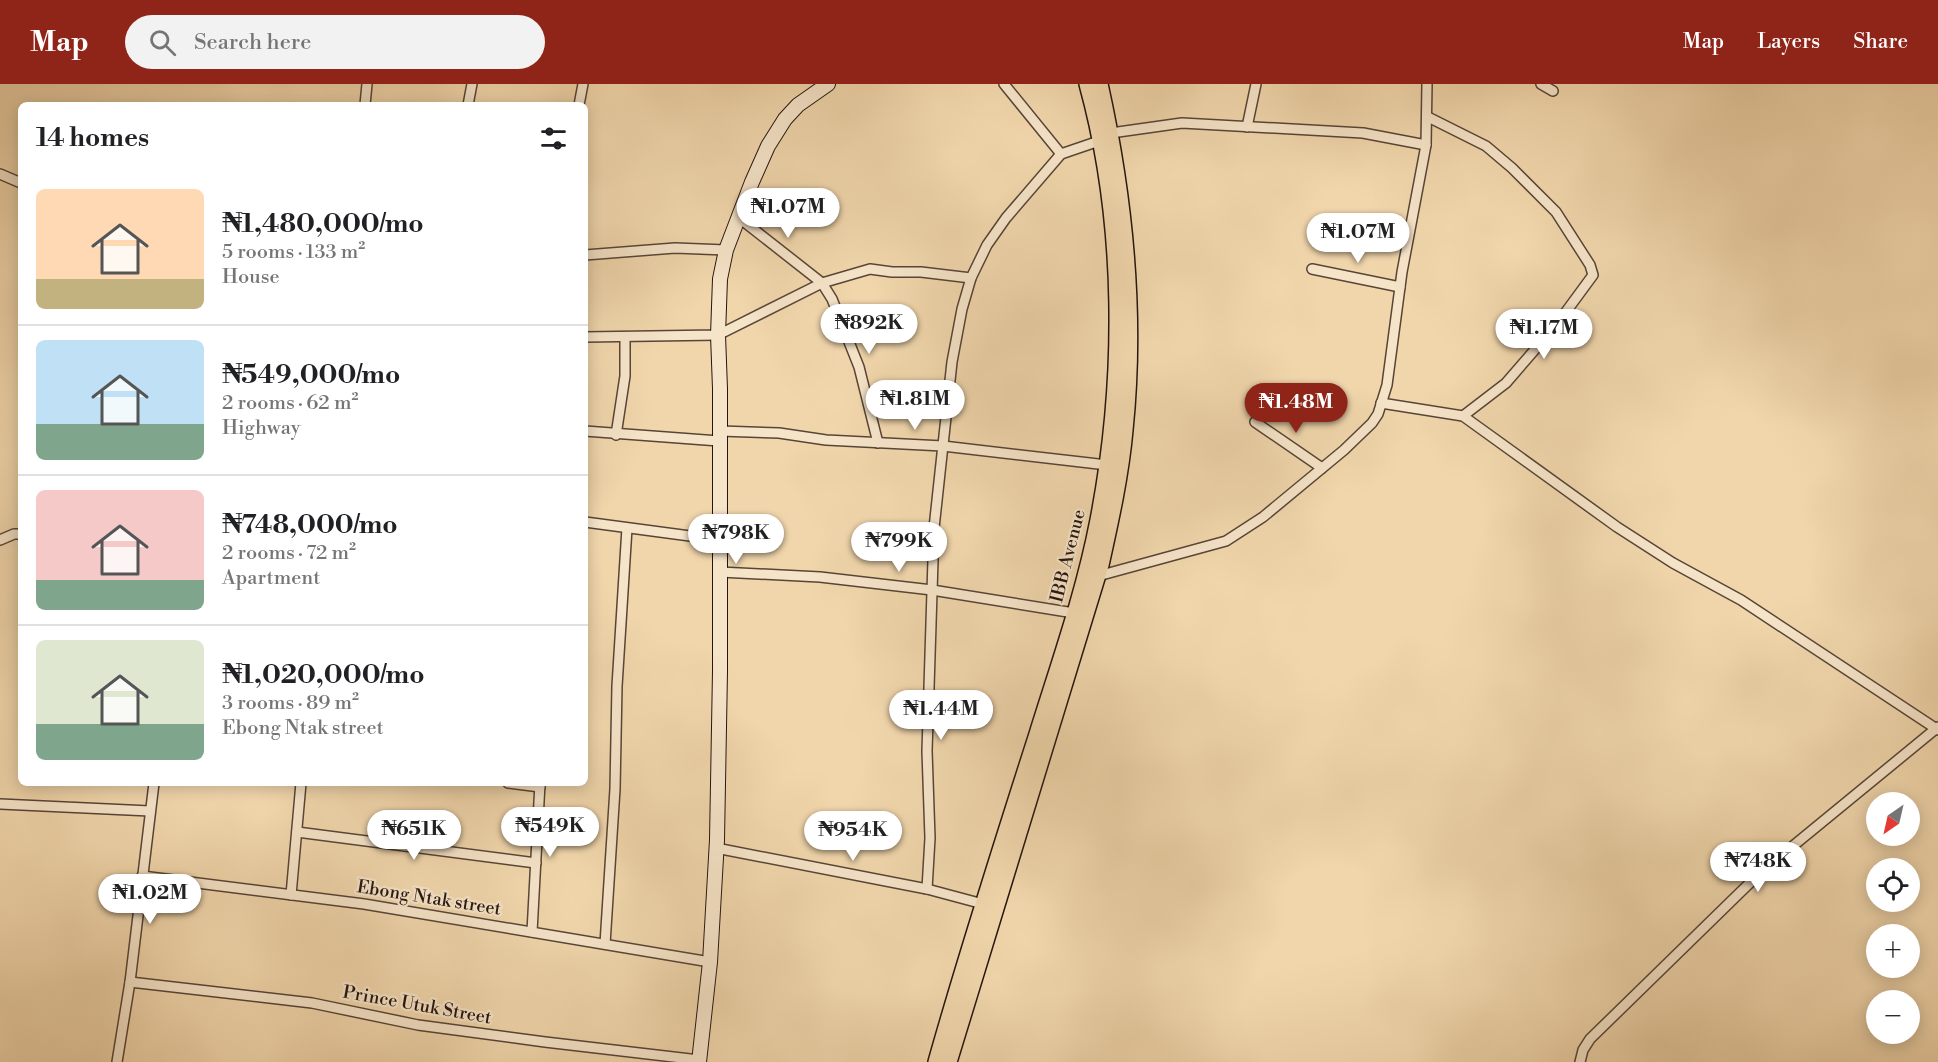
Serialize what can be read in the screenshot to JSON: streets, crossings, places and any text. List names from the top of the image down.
{
  "streets": {
    "main road": ["IBB Avenue"],
    "street": ["Ebong Ntak street", "Prince Utuk Street"]
  },
  "north": "bottom left",
  "page": {
    "header": "Map",
    "search": "Search here",
    "nav": ["Map", "Layers", "Share"],
    "heading": "14 homes",
    "list": [
      {
        "name": "₦1,480,000/mo",
        "note": "5 rooms · 133 m² · House"
      },
      {
        "name": "₦549,000/mo",
        "note": "2 rooms · 62 m² · Highway"
      },
      {
        "name": "₦748,000/mo",
        "note": "2 rooms · 72 m² · Apartment"
      },
      {
        "name": "₦1,020,000/mo",
        "note": "3 rooms · 89 m² · Ebong Ntak street"
      }
    ],
    "price": [
      "₦1.07M",
      "₦1.07M",
      "₦892K",
      "₦1.17M",
      "₦1.81M",
      "₦1.48M",
      "₦798K",
      "₦799K",
      "₦1.44M",
      "₦549K",
      "₦651K",
      "₦954K",
      "₦748K",
      "₦1.02M"
    ],
    "map_buttons": ["+", "−"]
  }
}
